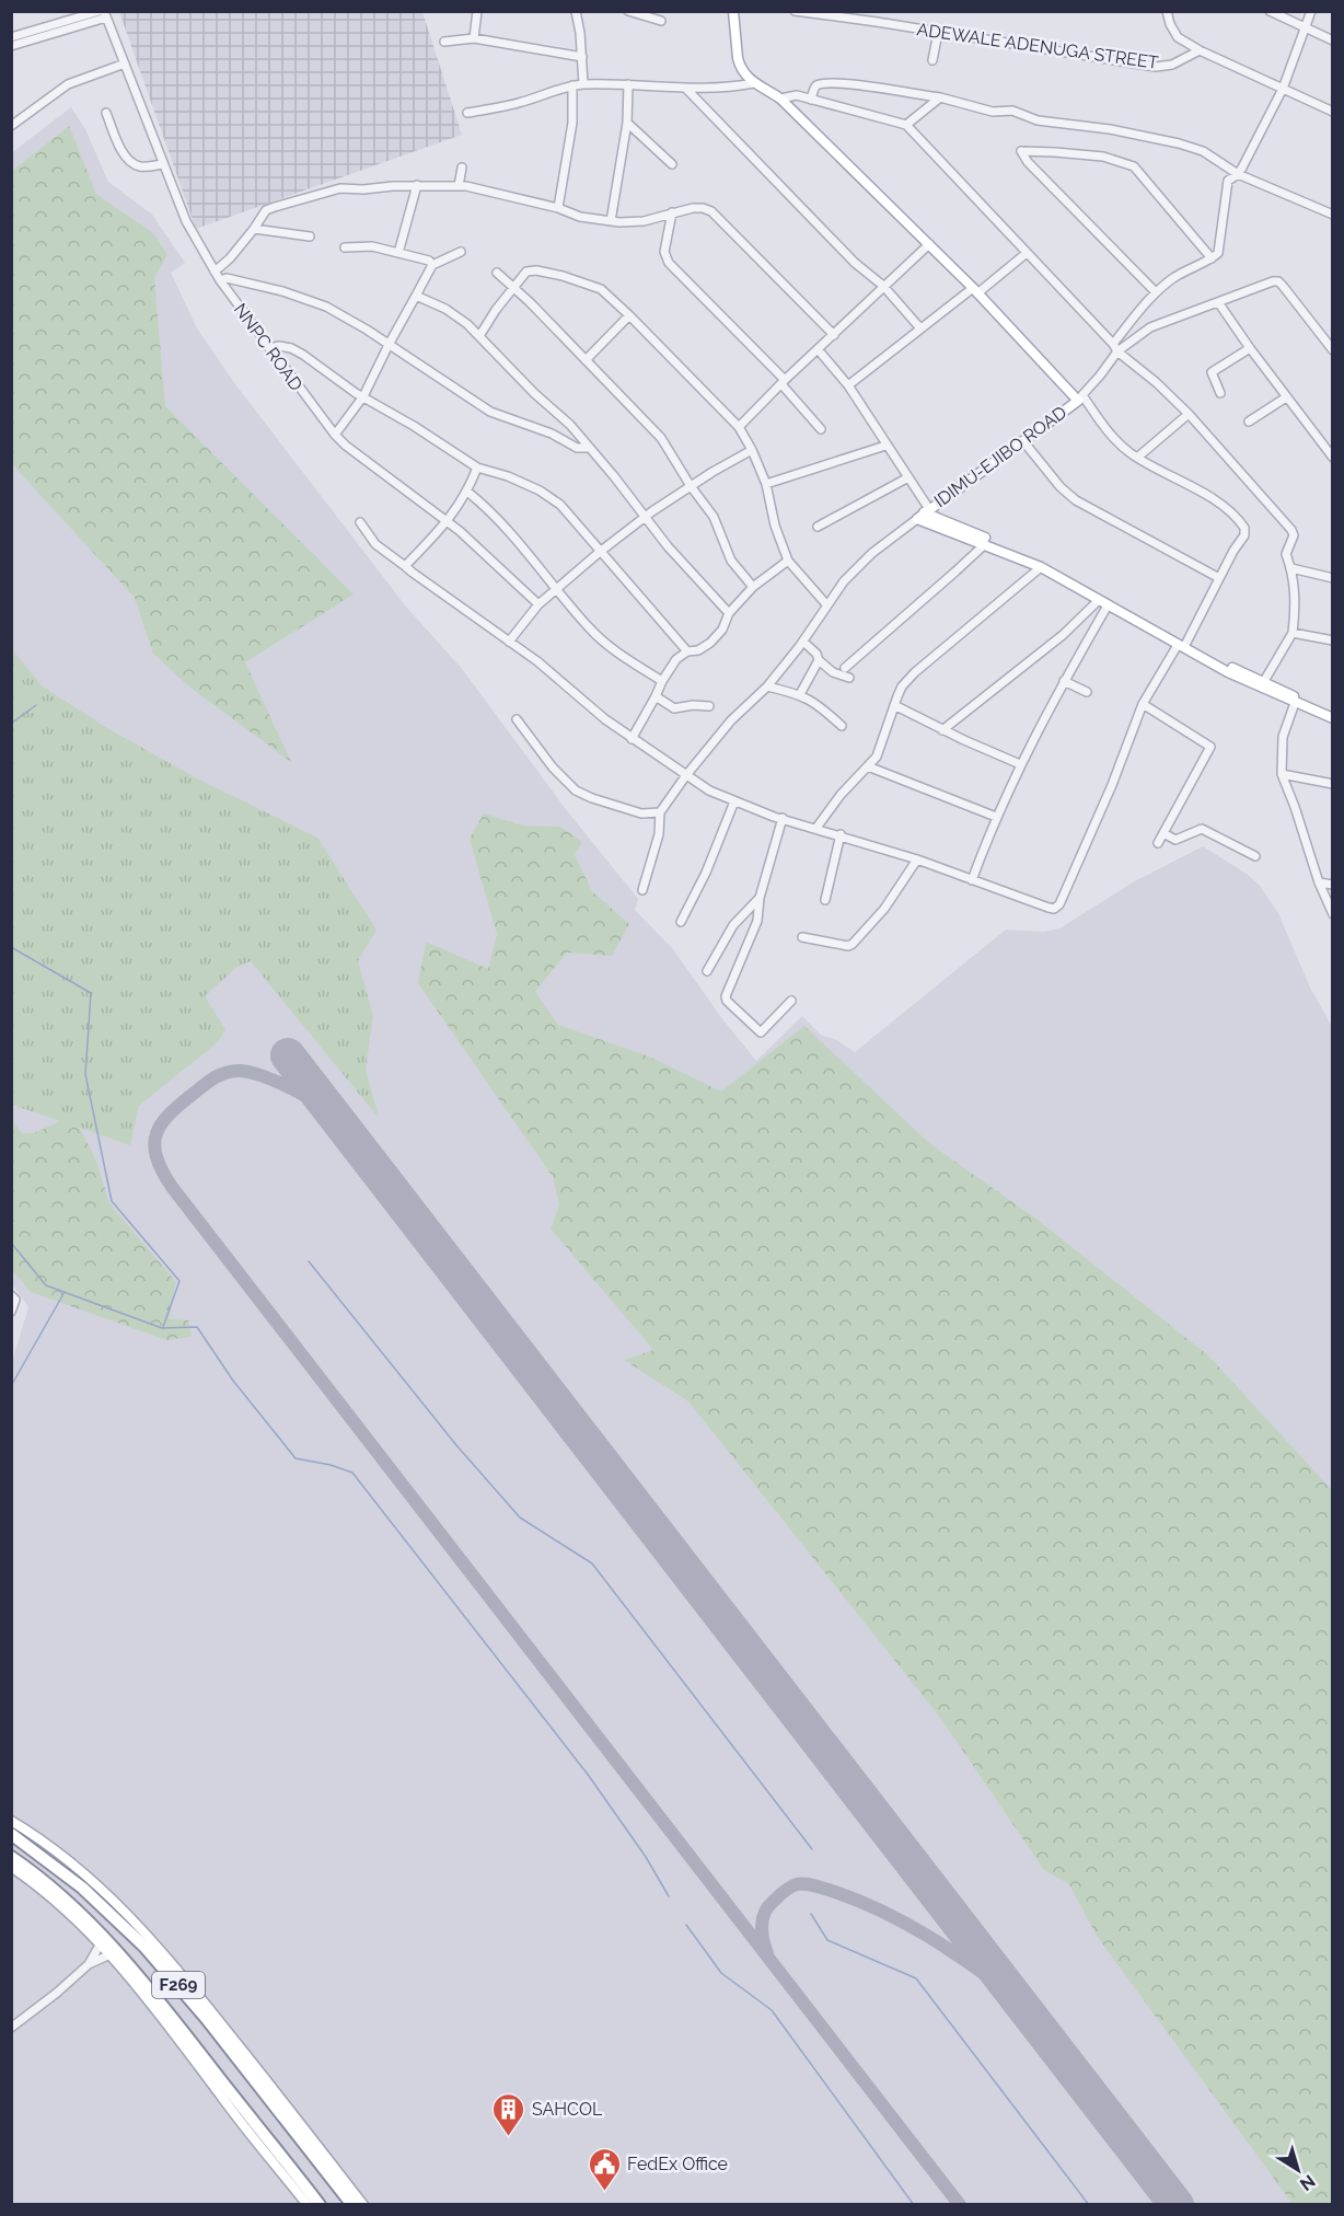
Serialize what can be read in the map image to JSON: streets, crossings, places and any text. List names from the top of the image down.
{
  "streets": {
    "highway": ["F269"],
    "main road": ["IDIMU-EJIBO ROAD"],
    "street": ["ADEWALE ADENUGA STREET", "NNPC ROAD"]
  },
  "places": {
    "building": ["SAHCOL"],
    "public building": ["FedEx Office"]
  },
  "north": "bottom right"
}
